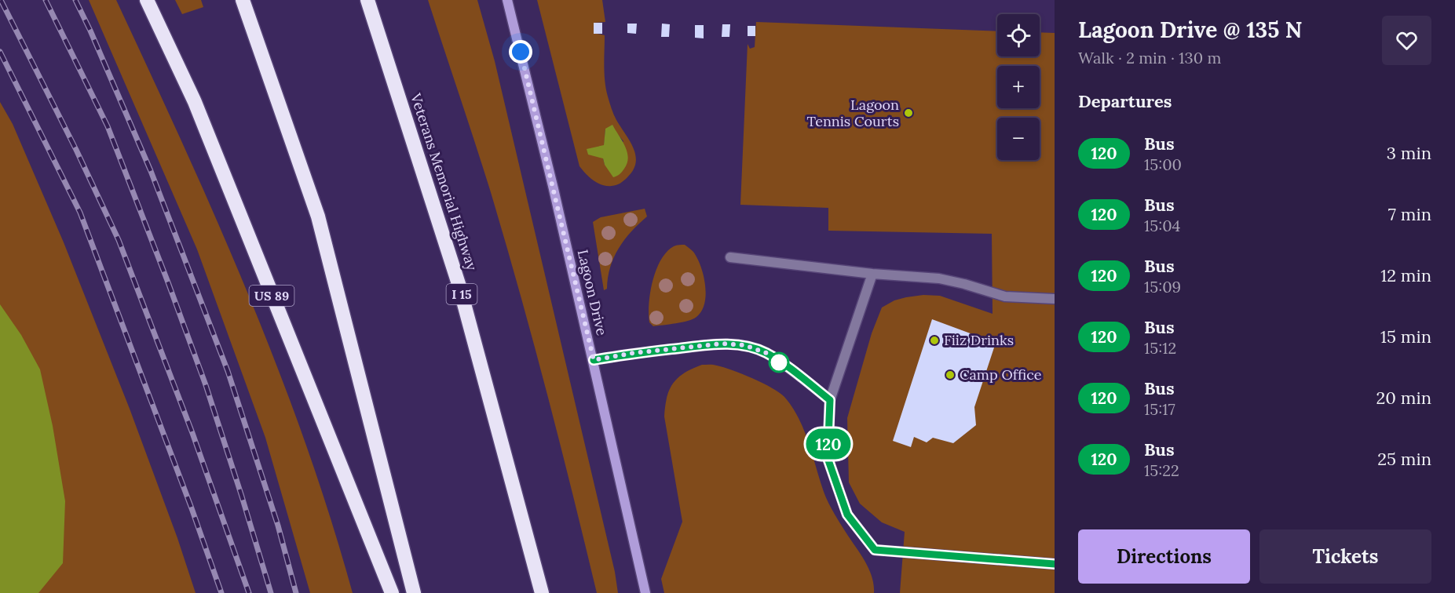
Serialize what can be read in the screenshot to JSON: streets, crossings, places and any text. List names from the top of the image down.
{
  "streets": {
    "highway": ["Veterans Memorial Highway", "I 15", "US 89"],
    "street": ["Lagoon Drive"]
  },
  "places": ["Lagoon Tennis Courts", "Fiiz Drinks", "Camp Office"],
  "lines": ["bus line 120"],
  "page": {
    "on_map": "120",
    "heading": [
      ["Lagoon Drive @ 135 N", "Walk · 2 min · 130 m"],
      "Departures"
    ],
    "map_buttons": ["+", "−"],
    "list": [
      {
        "mark": "120",
        "name": "Bus",
        "note": "15:00",
        "value": "3 min"
      },
      {
        "mark": "120",
        "name": "Bus",
        "note": "15:04",
        "value": "7 min"
      },
      {
        "mark": "120",
        "name": "Bus",
        "note": "15:09",
        "value": "12 min"
      },
      {
        "mark": "120",
        "name": "Bus",
        "note": "15:12",
        "value": "15 min"
      },
      {
        "mark": "120",
        "name": "Bus",
        "note": "15:17",
        "value": "20 min"
      },
      {
        "mark": "120",
        "name": "Bus",
        "note": "15:22",
        "value": "25 min"
      }
    ],
    "buttons": ["Directions", "Tickets"]
  }
}
